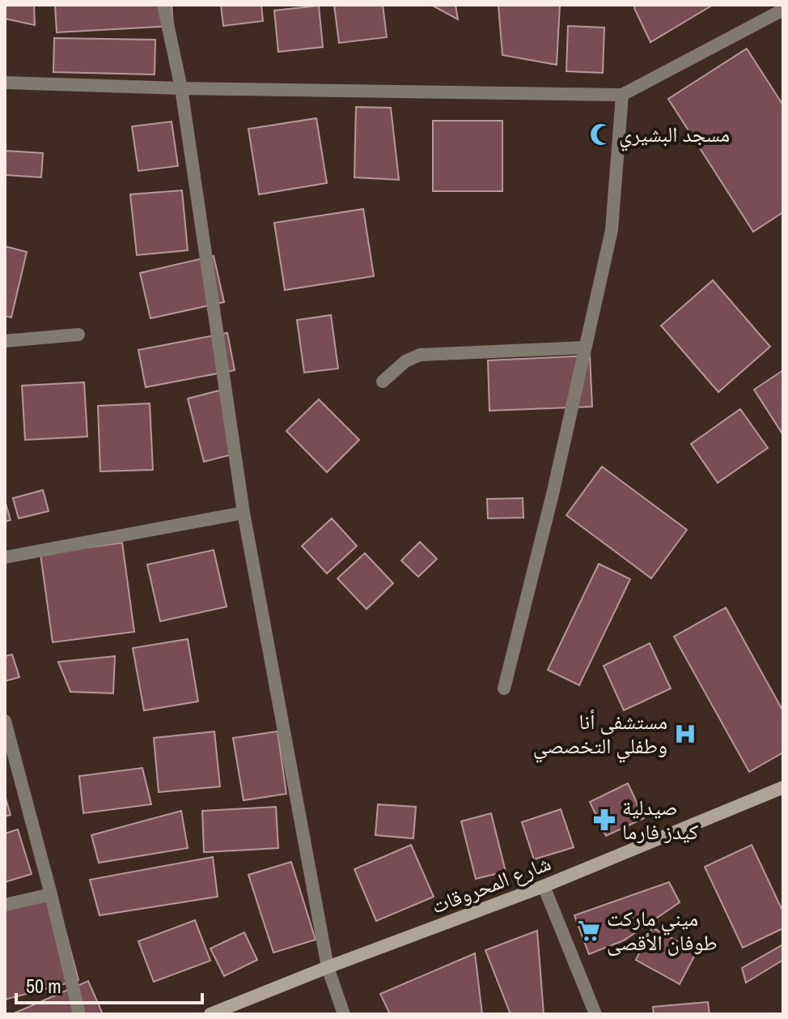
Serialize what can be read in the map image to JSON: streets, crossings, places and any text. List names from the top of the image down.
{
  "streets": {
    "street": ["شارع المحروقات"]
  },
  "places": {
    "mosque": ["مسجد البشيري"],
    "hospital": ["مستشفى أنا وطفلي التخصصي"],
    "pharmacy": ["صيدلية كيدز فارما"],
    "supermarket": ["ميني ماركت طوفان الأقصى"]
  },
  "scale_bar": "50 m"
}
